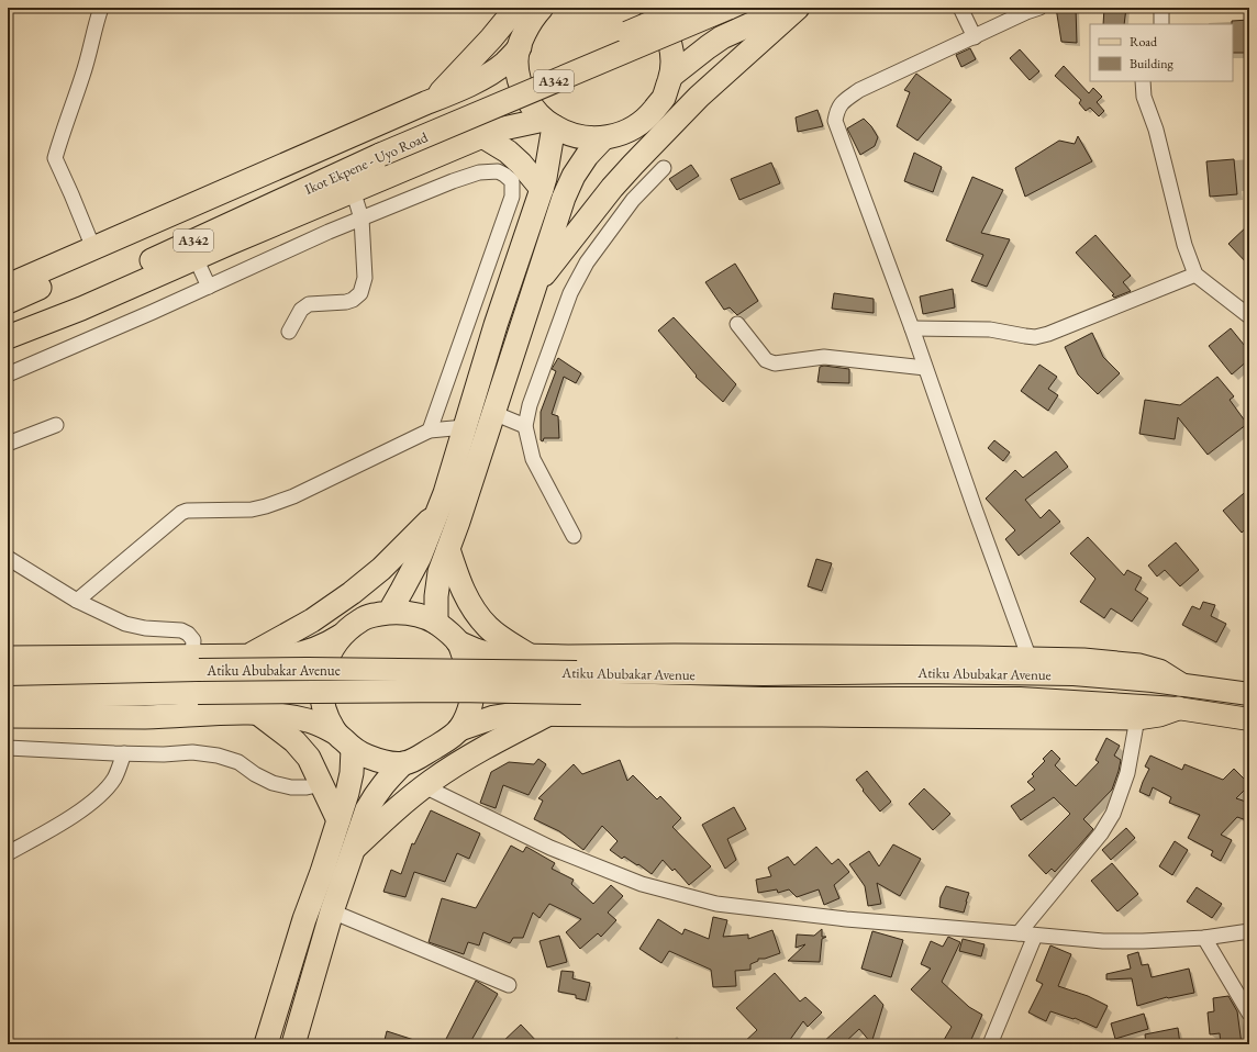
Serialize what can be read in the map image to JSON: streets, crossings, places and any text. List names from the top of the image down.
{
  "streets": {
    "highway": ["A342", "Ikot Ekpene - Uyo Road"],
    "main road": ["Atiku Abubakar Avenue"]
  },
  "legend": ["Road", "Building"]
}
